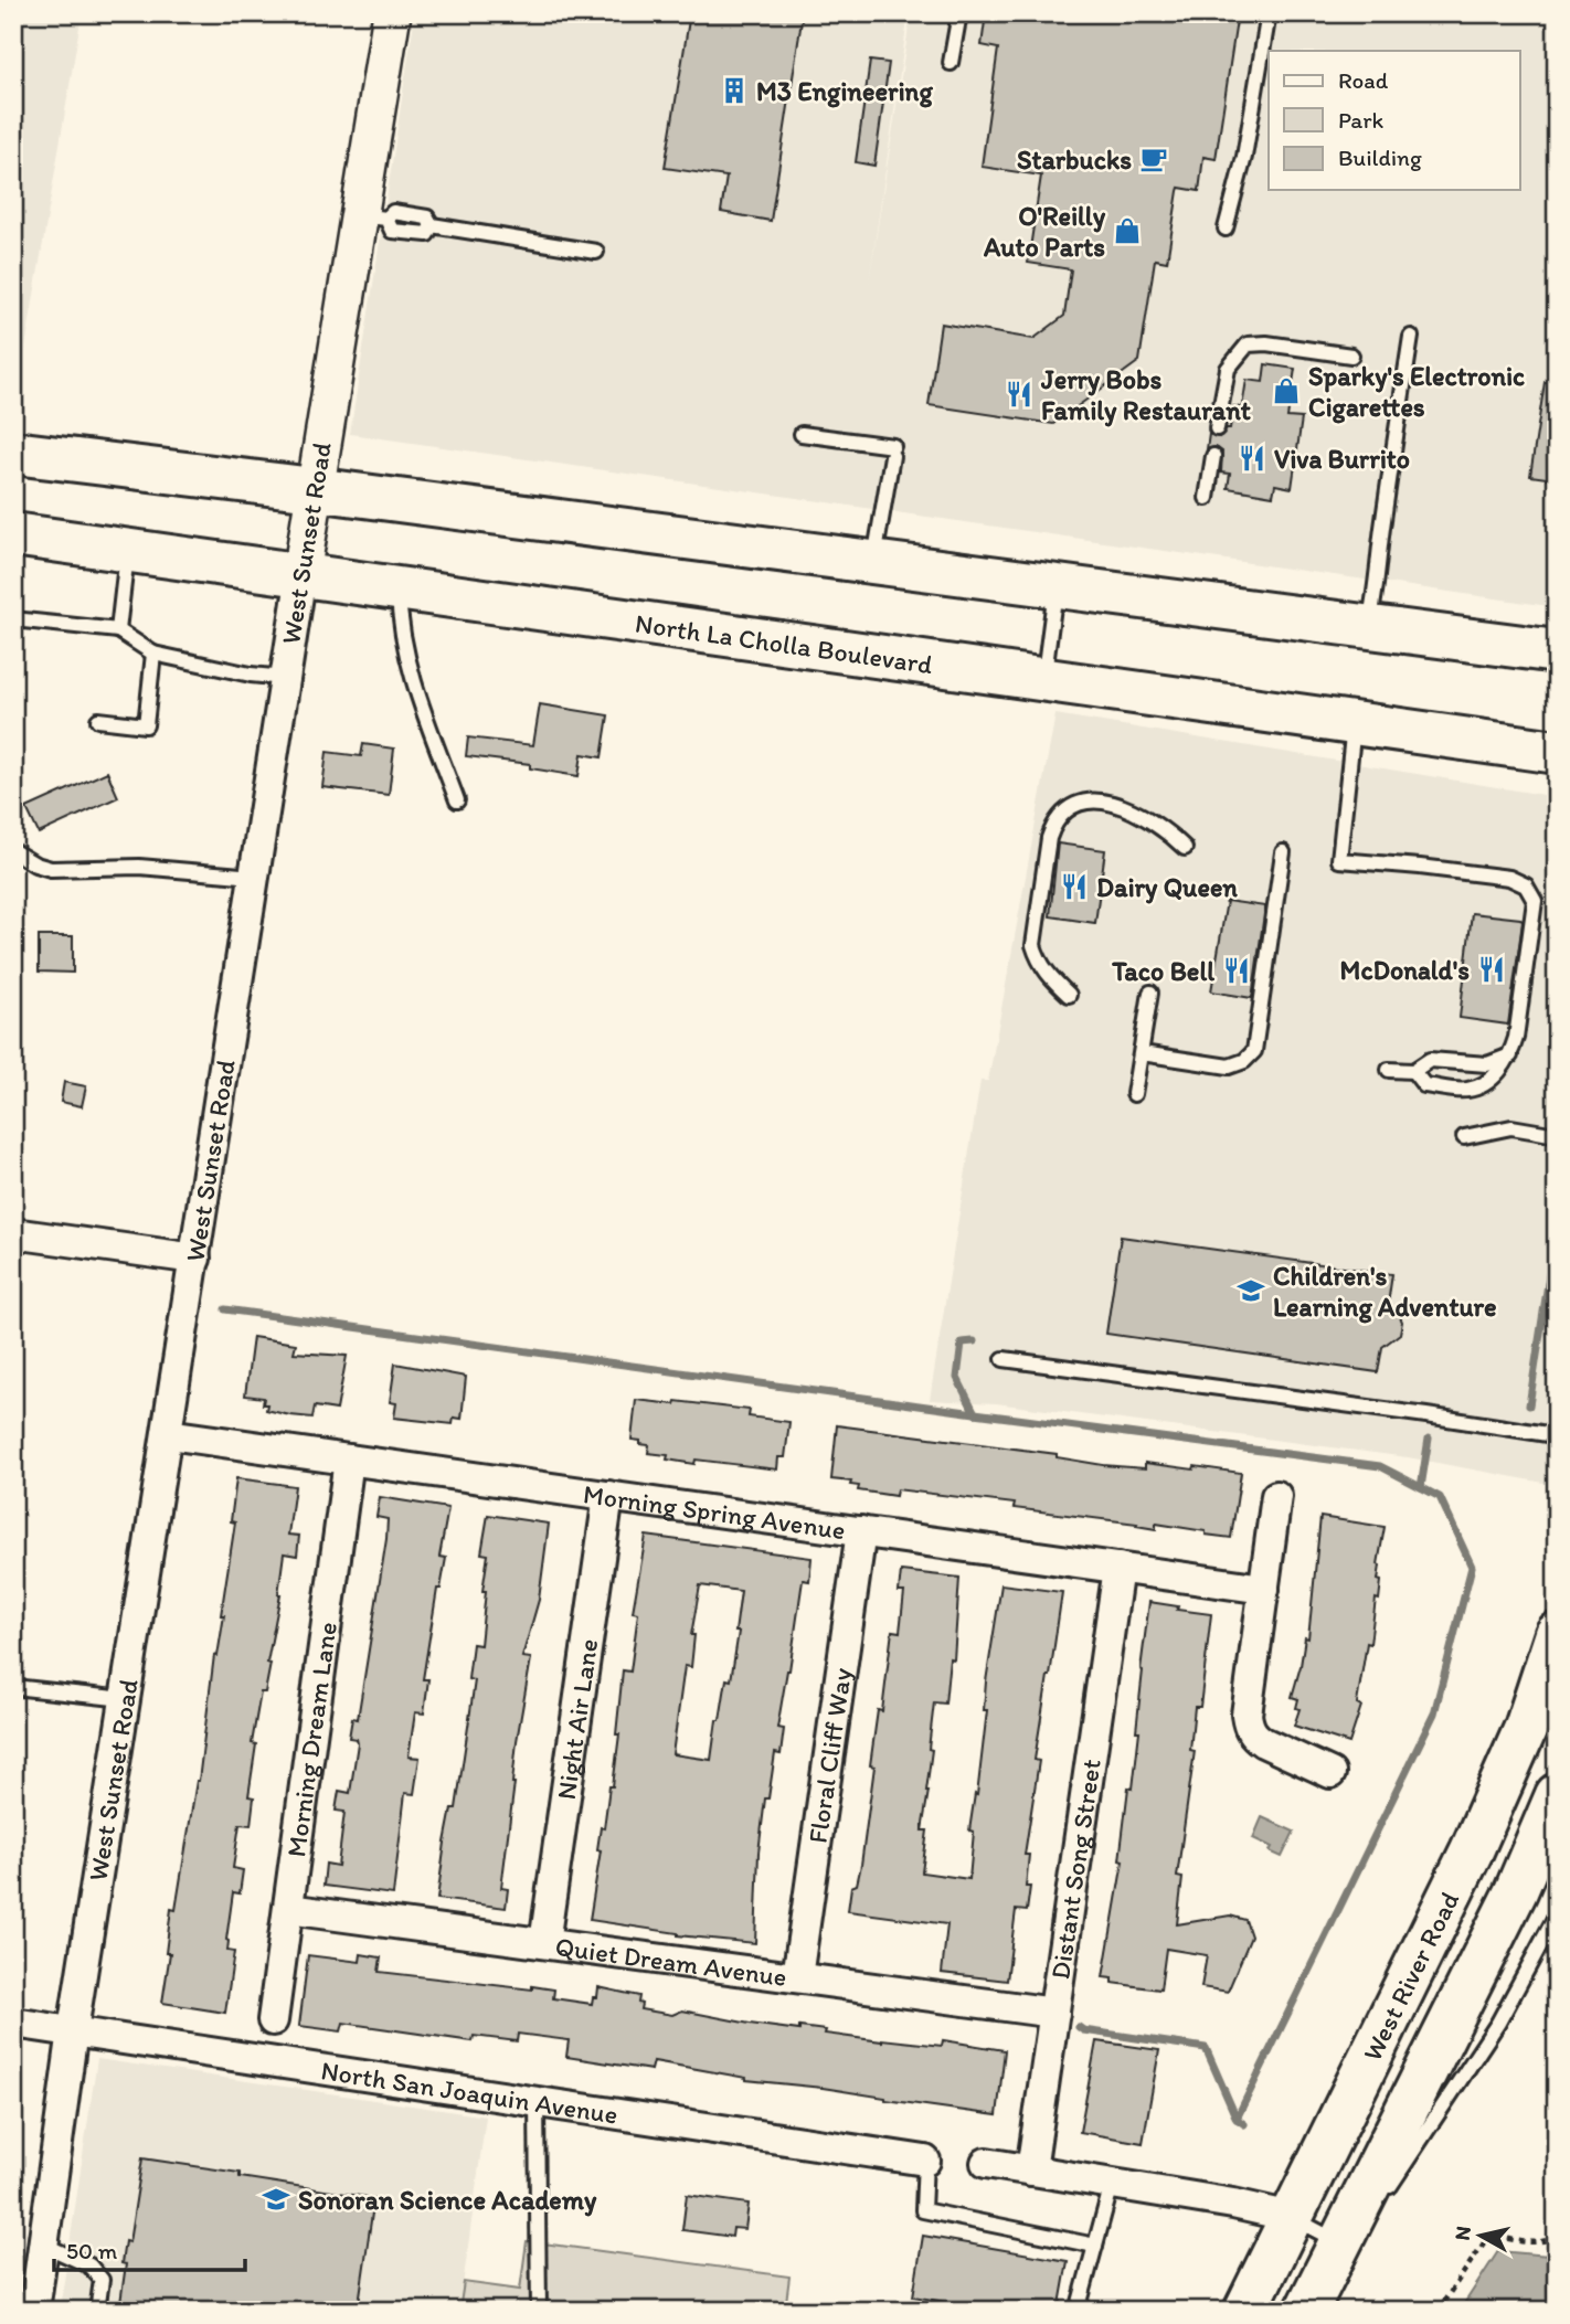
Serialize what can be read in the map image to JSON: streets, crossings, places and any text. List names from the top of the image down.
{
  "streets": {
    "main road": ["North La Cholla Boulevard", "West River Road"],
    "street": [
      "West Sunset Road",
      "Morning Spring Avenue",
      "Night Air Lane",
      "Morning Dream Lane",
      "Floral Cliff Way",
      "Distant Song Street",
      "Quiet Dream Avenue",
      "North San Joaquin Avenue"
    ]
  },
  "crossings": [
    ["West Sunset Road", "North La Cholla Boulevard"],
    ["West Sunset Road", "Morning Spring Avenue"],
    ["West Sunset Road", "North San Joaquin Avenue"],
    ["Morning Spring Avenue", "Night Air Lane"],
    ["Morning Spring Avenue", "Morning Dream Lane"],
    ["Morning Spring Avenue", "Floral Cliff Way"],
    ["Morning Spring Avenue", "Distant Song Street"],
    ["Night Air Lane", "Quiet Dream Avenue"],
    ["Morning Dream Lane", "Quiet Dream Avenue"],
    ["Floral Cliff Way", "Quiet Dream Avenue"],
    ["Distant Song Street", "Quiet Dream Avenue"]
  ],
  "places": {
    "building": ["M3 Engineering"],
    "cafe": ["Starbucks"],
    "shop": ["O'Reilly Auto Parts", "Sparky's Electronic Cigarettes"],
    "restaurant": [
      "Jerry Bobs Family Restaurant",
      "Viva Burrito",
      "Dairy Queen",
      "McDonald's",
      "Taco Bell"
    ],
    "school or university": ["Children's Learning Adventure", "Sonoran Science Academy"]
  },
  "legend": ["Road", "Park", "Building"],
  "scale_bar": "50 m",
  "north": "left"
}
